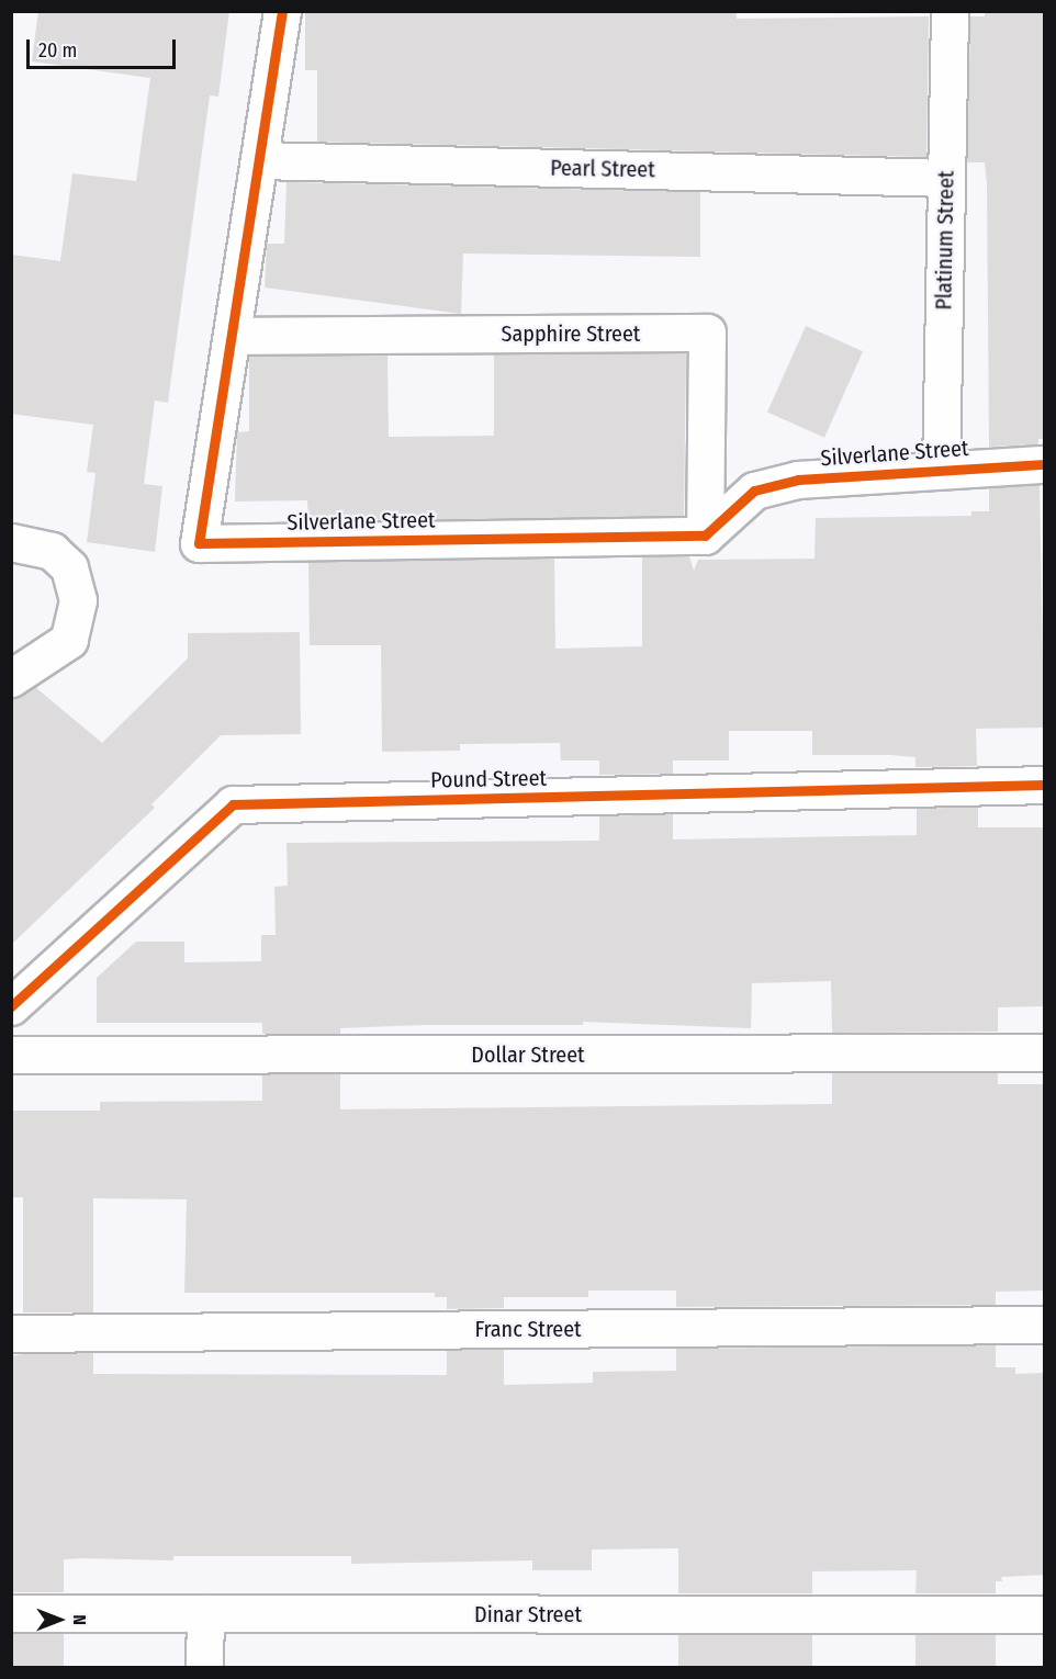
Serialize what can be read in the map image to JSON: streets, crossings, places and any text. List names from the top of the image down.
{
  "streets": {
    "street": [
      "Pearl Street",
      "Platinum Street",
      "Sapphire Street",
      "Silverlane Street",
      "Pound Street",
      "Dollar Street",
      "Franc Street",
      "Dinar Street"
    ]
  },
  "crossings": [
    ["Pearl Street", "Platinum Street"],
    ["Pearl Street", "Silverlane Street"],
    ["Platinum Street", "Silverlane Street"],
    ["Sapphire Street", "Silverlane Street"]
  ],
  "scale_bar": "20 m",
  "north": "right"
}
